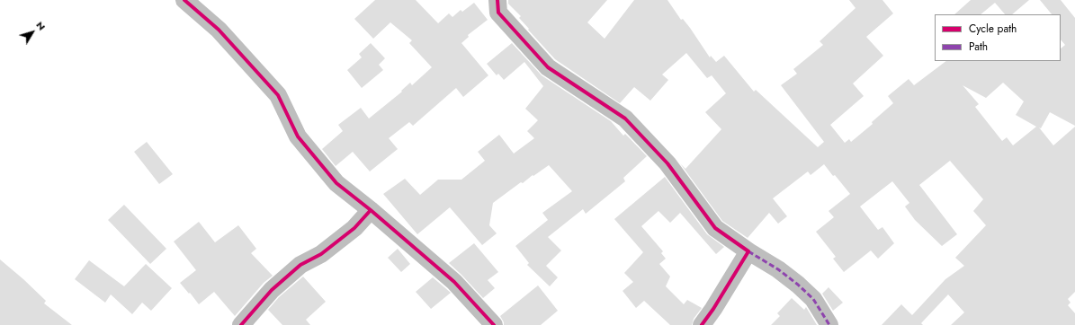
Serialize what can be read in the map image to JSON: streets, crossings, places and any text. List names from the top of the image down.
{
  "legend": ["Cycle path", "Path"],
  "north": "top right"
}
